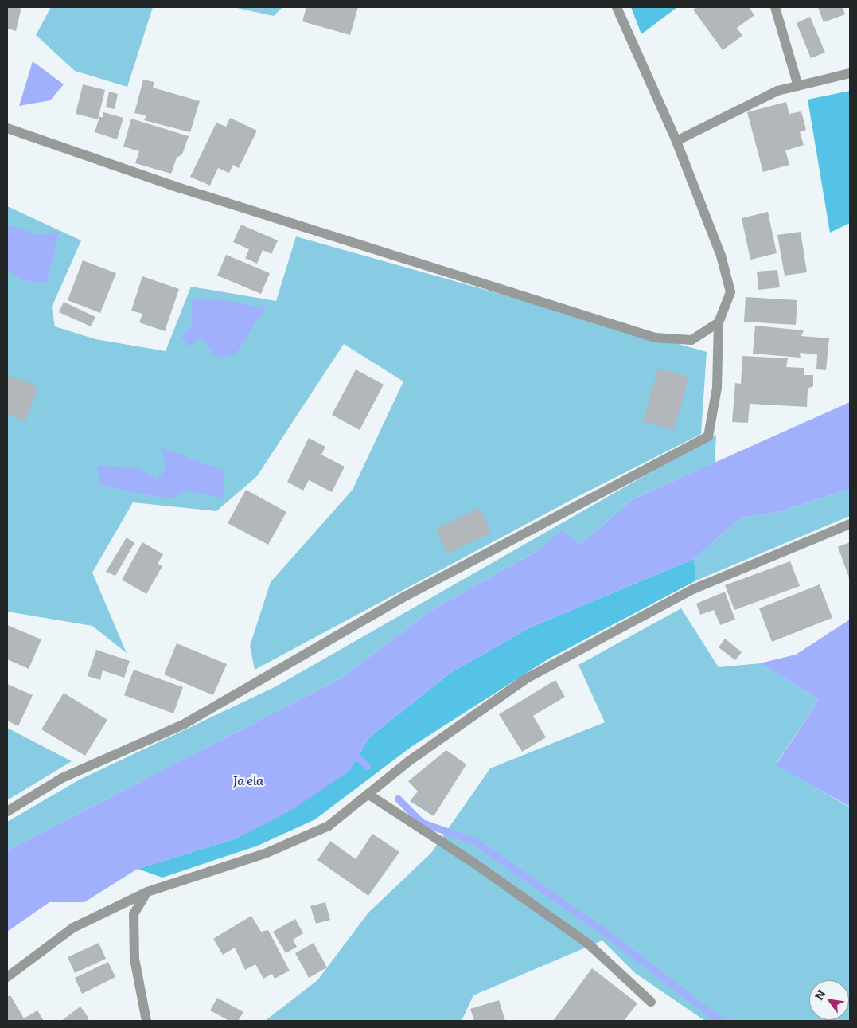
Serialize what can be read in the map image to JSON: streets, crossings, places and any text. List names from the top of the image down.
{
  "water": ["Ja ela"],
  "north": "top left"
}
